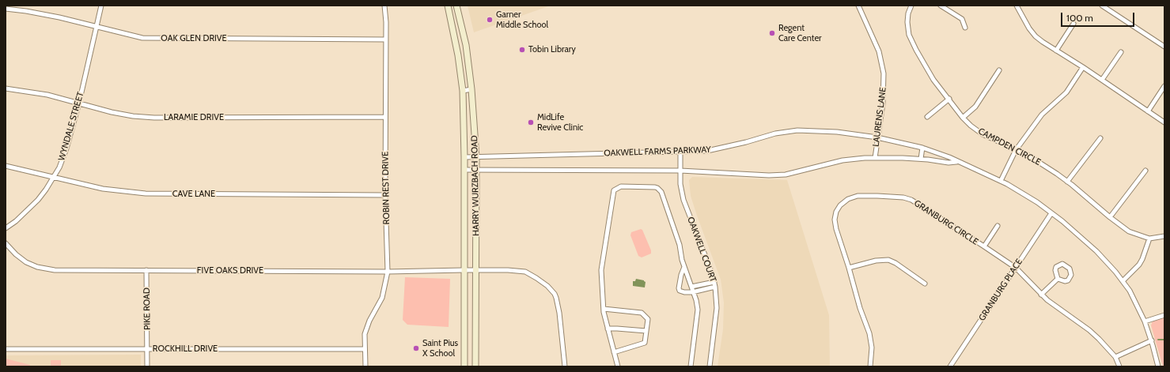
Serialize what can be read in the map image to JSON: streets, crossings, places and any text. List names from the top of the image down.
{
  "streets": {
    "main road": ["HARRY WURZBACH ROAD"],
    "street": [
      "OAK GLEN DRIVE",
      "LAURENS LANE",
      "LARAMIE DRIVE",
      "WYNDALE STREET",
      "CAMPDEN CIRCLE",
      "OAKWELL FARMS PARKWAY",
      "ROBIN REST DRIVE",
      "CAVE LANE",
      "GRANBURG CIRCLE",
      "OAKWELL COURT",
      "FIVE OAKS DRIVE",
      "GRANBURG PLACE",
      "PIKE ROAD",
      "ROCKHILL DRIVE"
    ]
  },
  "crossings": [
    ["OAK GLEN DRIVE", "WYNDALE STREET"],
    ["OAK GLEN DRIVE", "ROBIN REST DRIVE"],
    ["LAURENS LANE", "OAKWELL FARMS PARKWAY"],
    ["LARAMIE DRIVE", "WYNDALE STREET"],
    ["LARAMIE DRIVE", "ROBIN REST DRIVE"],
    ["WYNDALE STREET", "CAVE LANE"],
    ["OAKWELL FARMS PARKWAY", "HARRY WURZBACH ROAD"],
    ["OAKWELL FARMS PARKWAY", "OAKWELL COURT"],
    ["OAKWELL FARMS PARKWAY", "GRANBURG PLACE"],
    ["HARRY WURZBACH ROAD", "FIVE OAKS DRIVE"],
    ["ROBIN REST DRIVE", "CAVE LANE"],
    ["ROBIN REST DRIVE", "FIVE OAKS DRIVE"],
    ["ROBIN REST DRIVE", "ROCKHILL DRIVE"],
    ["GRANBURG CIRCLE", "GRANBURG PLACE"],
    ["FIVE OAKS DRIVE", "PIKE ROAD"],
    ["PIKE ROAD", "ROCKHILL DRIVE"]
  ],
  "places": [
    "Garner Middle School",
    "Regent Care Center",
    "Tobin Library",
    "MidLife Revive Clinic",
    "Saint Pius X School"
  ],
  "scale_bar": "100 m"
}
